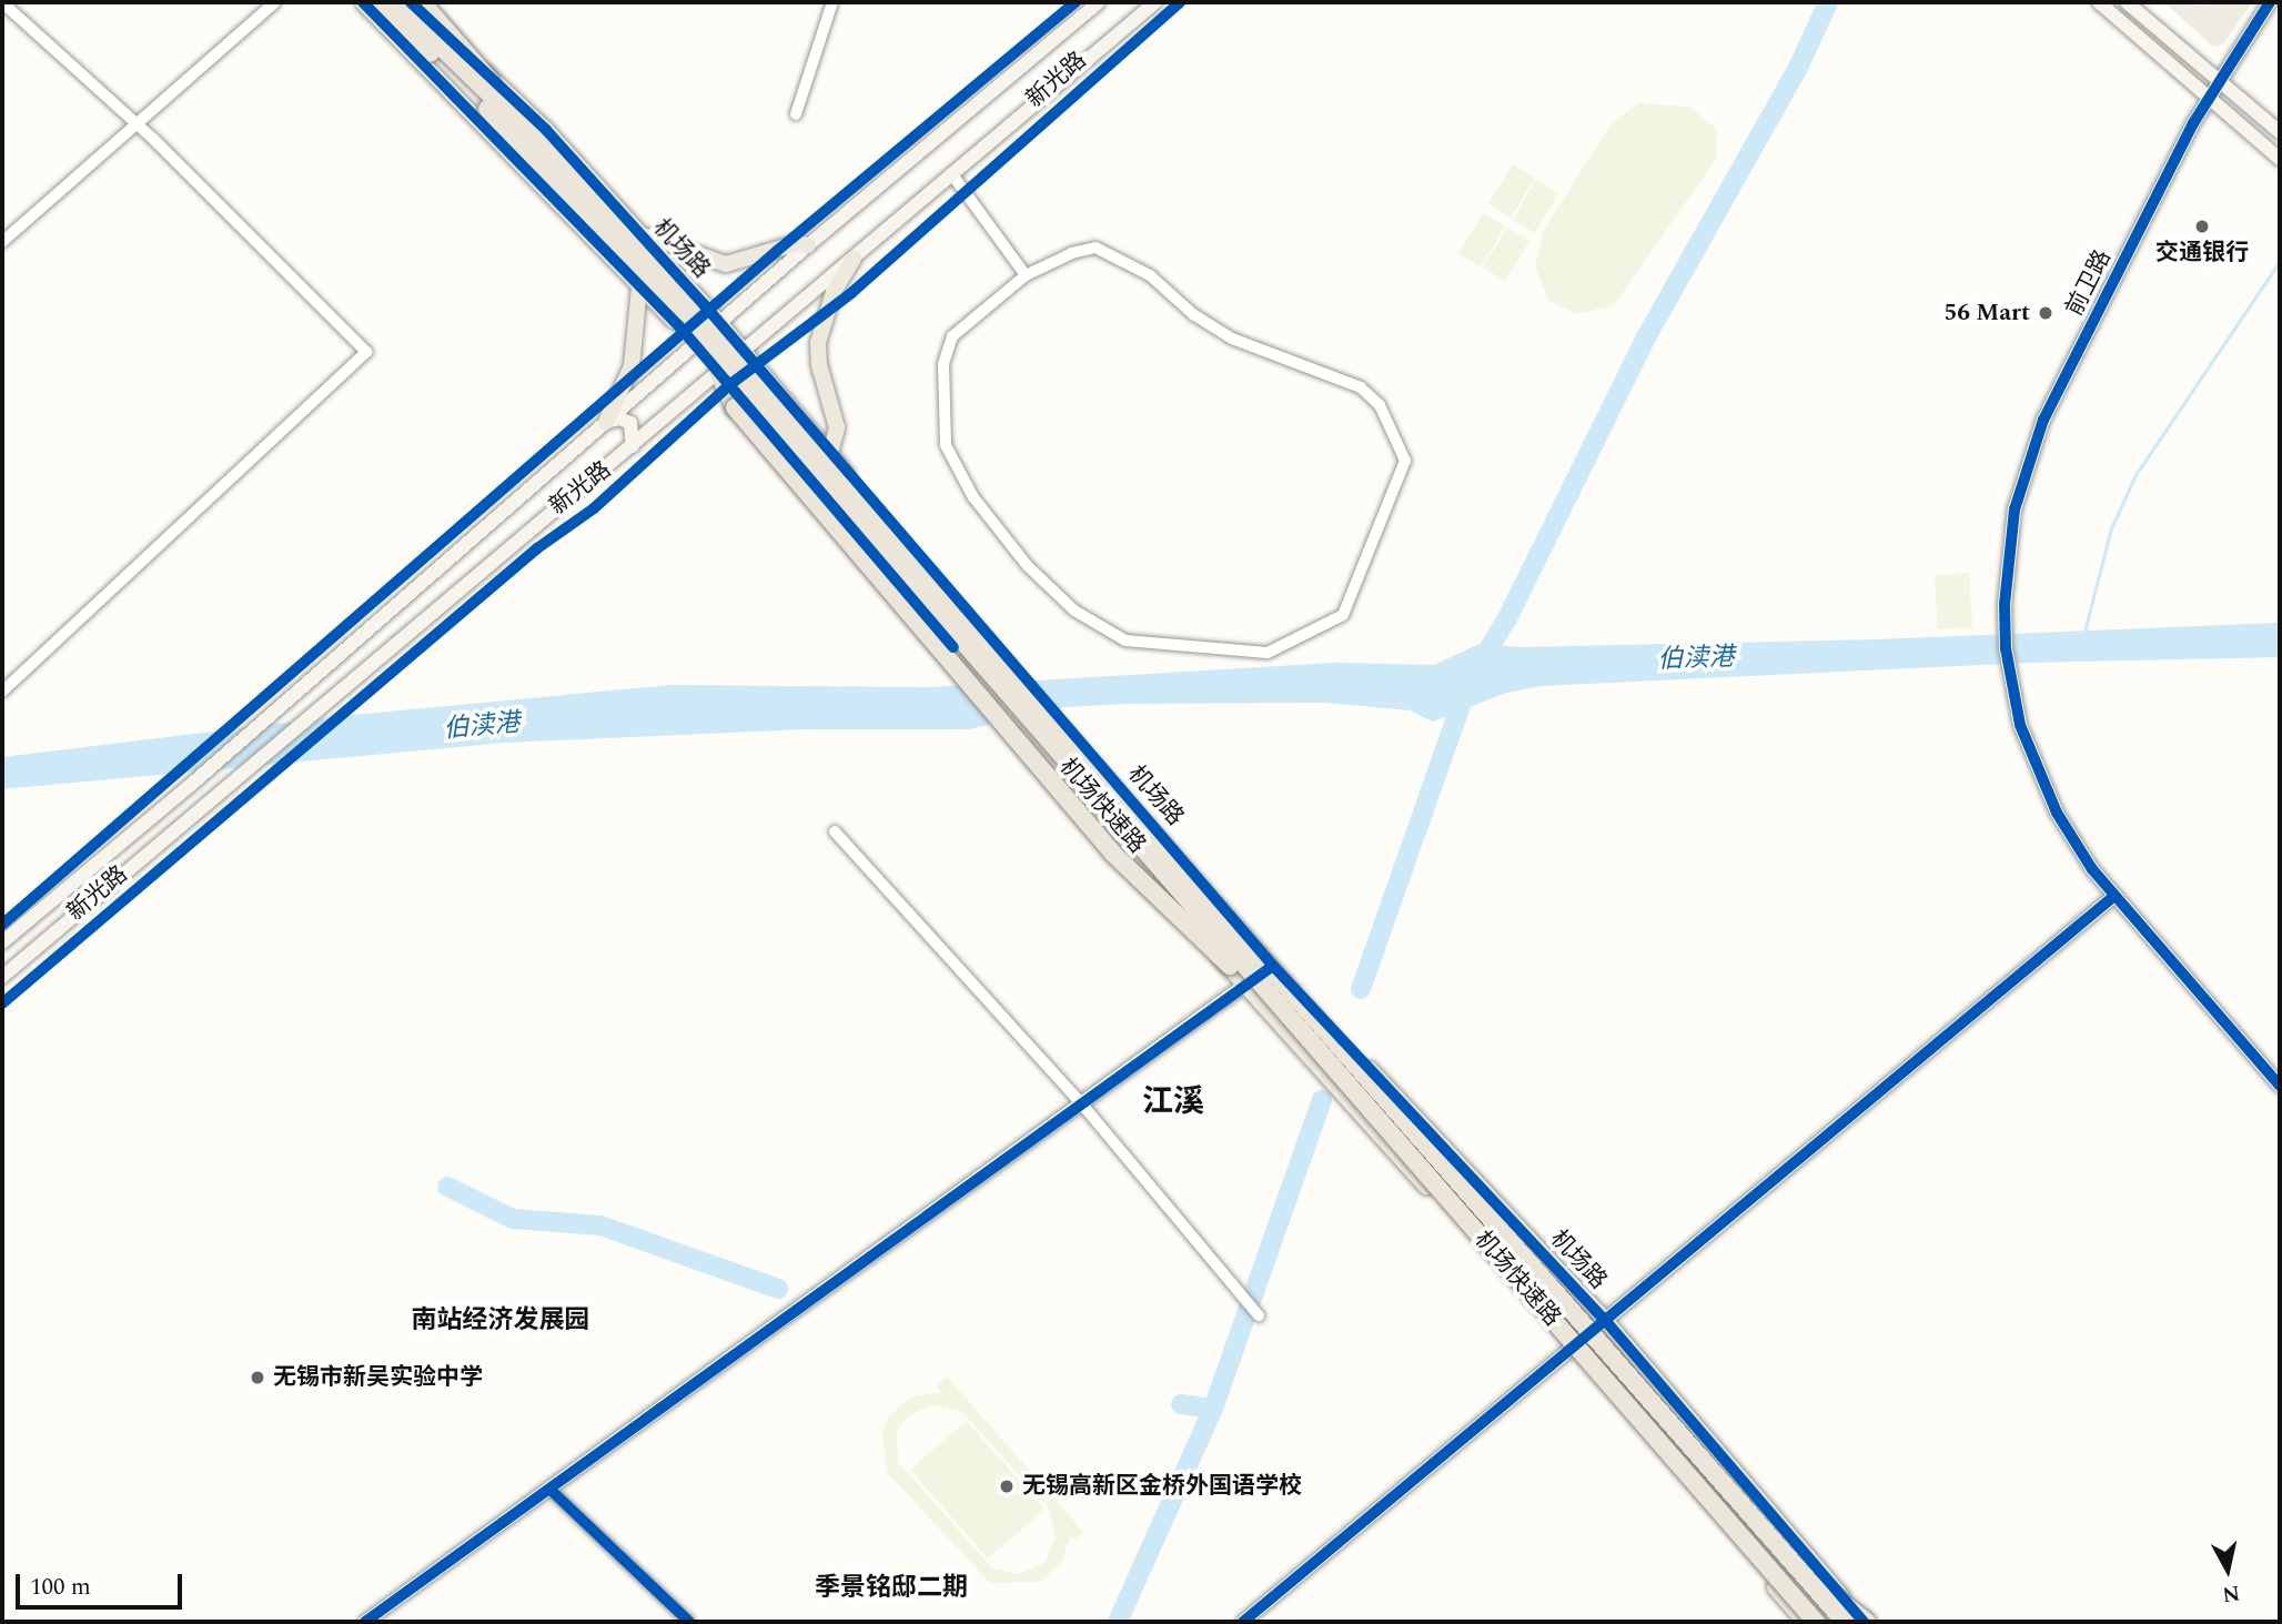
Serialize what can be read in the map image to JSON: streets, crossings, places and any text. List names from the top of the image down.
{
  "streets": {
    "highway": ["机场快速路"],
    "main road": ["新光路", "机场路"],
    "street": ["前卫路"]
  },
  "crossings": [
    ["新光路", "机场路"]
  ],
  "districts": ["江溪", "南站经济发展园", "季景铭邸二期"],
  "water": ["伯渎港"],
  "places": [
    "交通银行",
    "56 Mart",
    "无锡市新吴实验中学",
    "无锡高新区金桥外国语学校"
  ],
  "scale_bar": "100 m",
  "north": "bottom"
}
